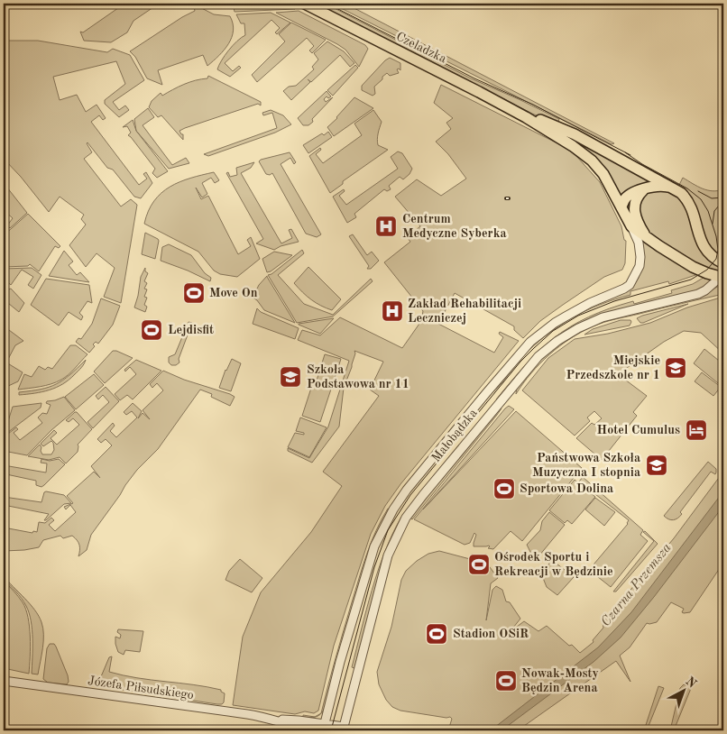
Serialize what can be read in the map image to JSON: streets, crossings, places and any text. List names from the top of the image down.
{
  "streets": {
    "main road": ["Czeladzka", "Małobądzka"],
    "street": ["Józefa Piłsudskiego"]
  },
  "crossings": [
    ["Czeladzka", "Małobądzka"],
    ["Małobądzka", "Józefa Piłsudskiego"]
  ],
  "water": ["Czarna Przemsza"],
  "places": {
    "hospital": ["Centrum Medyczne Syberka", "Zakład Rehabilitacji Leczniczej"],
    "sports": [
      "Move On",
      "Lejdisfit",
      "Sportowa Dolina",
      "Ośrodek Sportu i Rekreacji w Będzinie",
      "Stadion OSiR",
      "Nowak-Mosty Będzin Arena"
    ],
    "school or university": ["Miejskie Przedszkole nr 1", "Szkoła Podstawowa nr 11", "Państwowa Szkoła Muzyczna I stopnia"],
    "hotel": ["Hotel Cumulus"]
  },
  "north": "top right"
}
